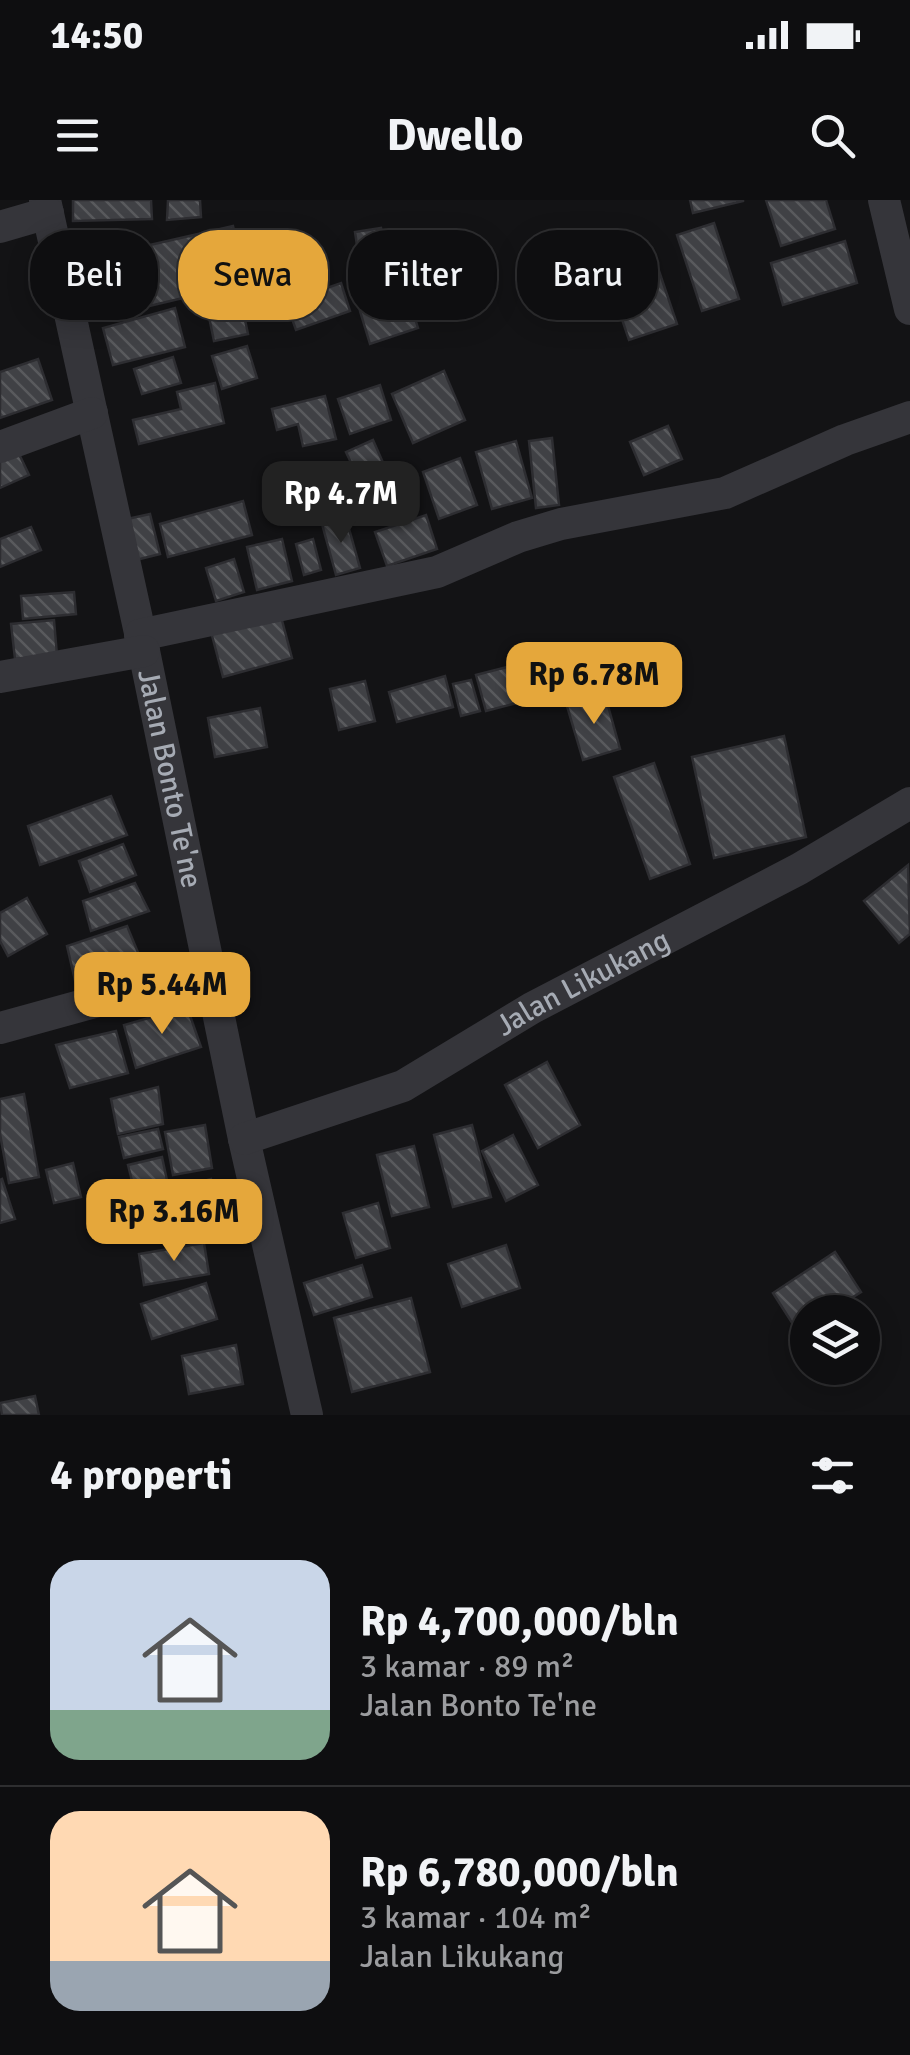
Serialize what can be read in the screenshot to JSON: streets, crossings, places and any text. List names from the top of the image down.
{
  "streets": {
    "street": ["Jalan Bonto Te'ne", "Jalan Likukang"]
  },
  "crossings": [
    ["Jalan Bonto Te'ne", "Jalan Likukang"]
  ],
  "page": {
    "status": "14:50",
    "header": "Dwello",
    "chip": [
      "Beli",
      "Sewa",
      "Filter",
      "Baru"
    ],
    "price": [
      "Rp 4.7M",
      "Rp 6.78M",
      "Rp 5.44M",
      "Rp 3.16M"
    ],
    "heading": "4 properti",
    "list": [
      {
        "name": "Rp 4,700,000/bln",
        "note": "3 kamar · 89 m² · Jalan Bonto Te'ne"
      },
      {
        "name": "Rp 6,780,000/bln",
        "note": "3 kamar · 104 m² · Jalan Likukang"
      }
    ]
  }
}
